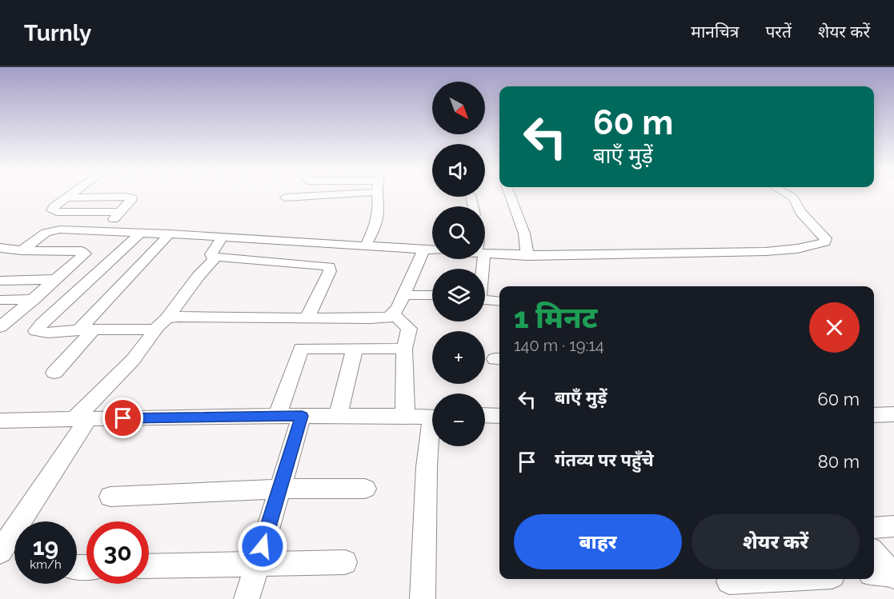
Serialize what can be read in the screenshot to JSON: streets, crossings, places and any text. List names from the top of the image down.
{
  "north": "bottom right",
  "page": {
    "header": "Turnly",
    "nav": ["मानचित्र", "परतें", "शेयर करें"],
    "map_buttons": ["+", "−"],
    "turn": ["60 m", "बाएँ मुड़ें"],
    "heading": ["1 मिनट", "140 m · 19:14"],
    "list": [
      {
        "name": "बाएँ मुड़ें",
        "value": "60 m"
      },
      {
        "name": "गंतव्य पर पहुँचे",
        "value": "80 m"
      }
    ],
    "buttons": ["बाहर", "शेयर करें"],
    "speed": "19 km/h",
    "limit": "30"
  }
}
